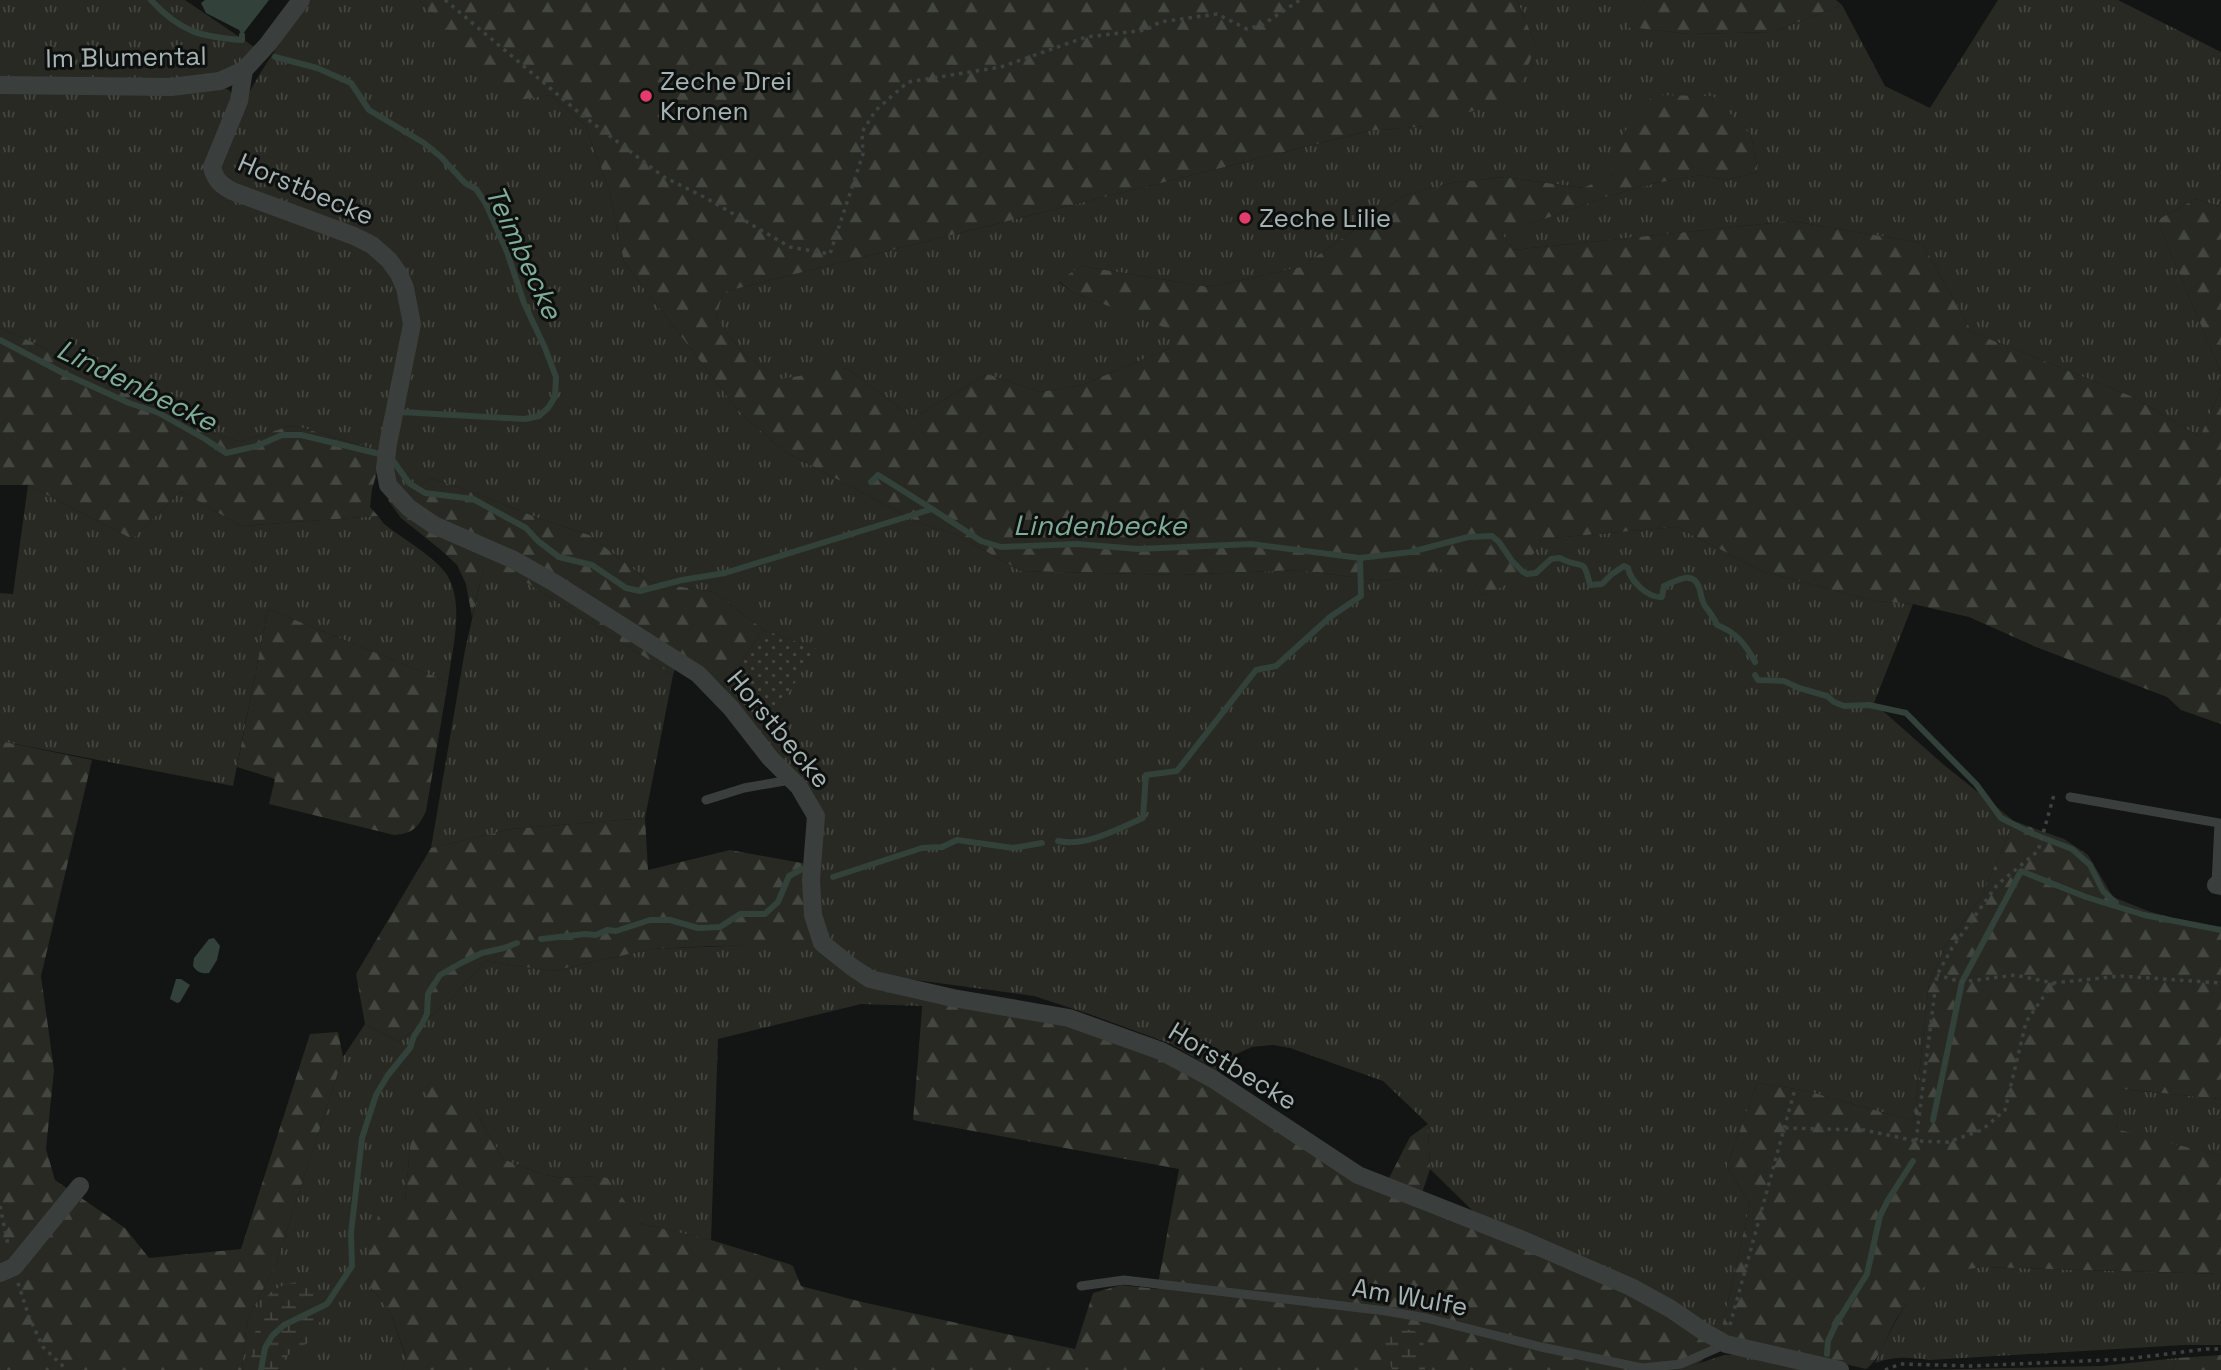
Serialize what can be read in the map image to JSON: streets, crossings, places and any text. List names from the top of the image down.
{
  "streets": {
    "street": ["Im Blumental", "Horstbecke"],
    "lane": ["Am Wulfe"]
  },
  "crossings": [
    ["Im Blumental", "Horstbecke"],
    ["Horstbecke", "Am Wulfe"]
  ],
  "water": ["Teimbecke", "Lindenbecke"],
  "places": ["Zeche Drei Kronen", "Zeche Lilie"]
}
